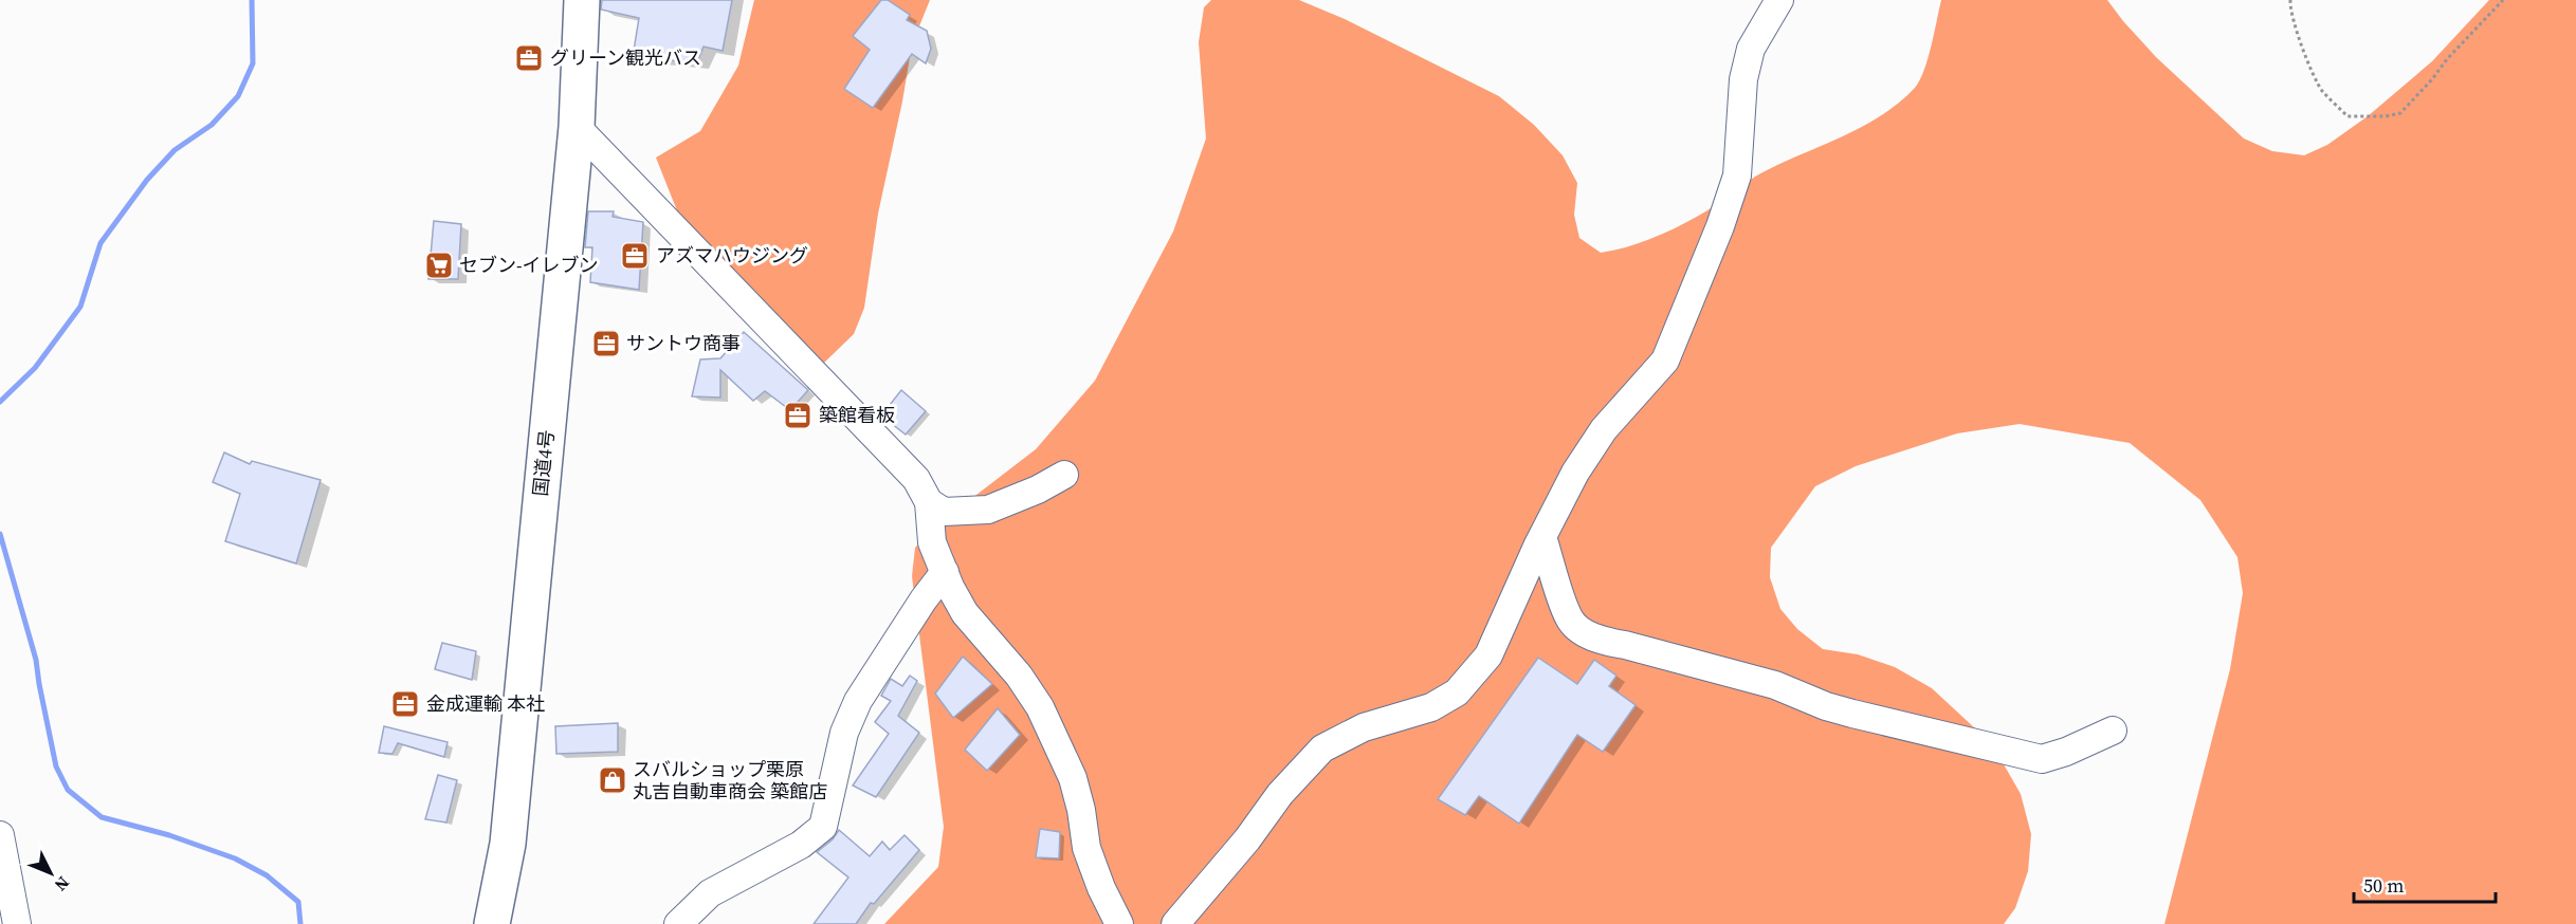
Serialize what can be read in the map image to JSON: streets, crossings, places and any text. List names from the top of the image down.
{
  "streets": {
    "highway": ["国道4号"]
  },
  "places": {
    "office": [
      "グリーン観光バス",
      "アズマハウジング",
      "サントウ商事",
      "築館看板",
      "金成運輸 本社"
    ],
    "supermarket": ["セブン-イレブン"],
    "shop": ["スバルショップ栗原 丸吉自動車商会 築館店"]
  },
  "scale_bar": "50 m",
  "north": "bottom right"
}
